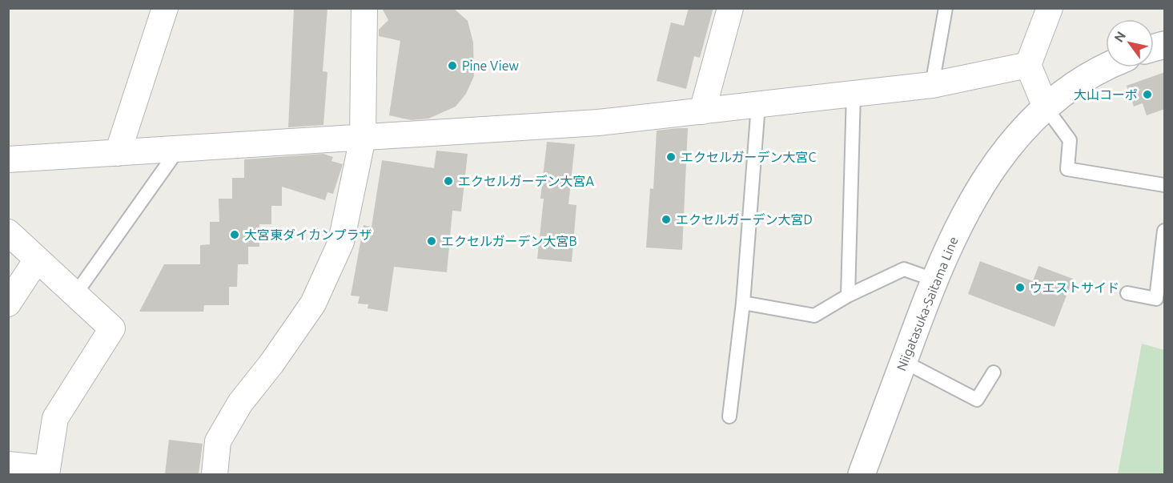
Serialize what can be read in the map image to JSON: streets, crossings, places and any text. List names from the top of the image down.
{
  "streets": {
    "main road": ["Niigatasuka-Saitama Line"]
  },
  "places": [
    "Pine View",
    "大山コーポ",
    "エクセルガーデン大宮C",
    "エクセルガーデン大宮A",
    "エクセルガーデン大宮D",
    "大宮東ダイカンプラザ",
    "エクセルガーデン大宮B",
    "ウエストサイド"
  ],
  "north": "top left"
}
